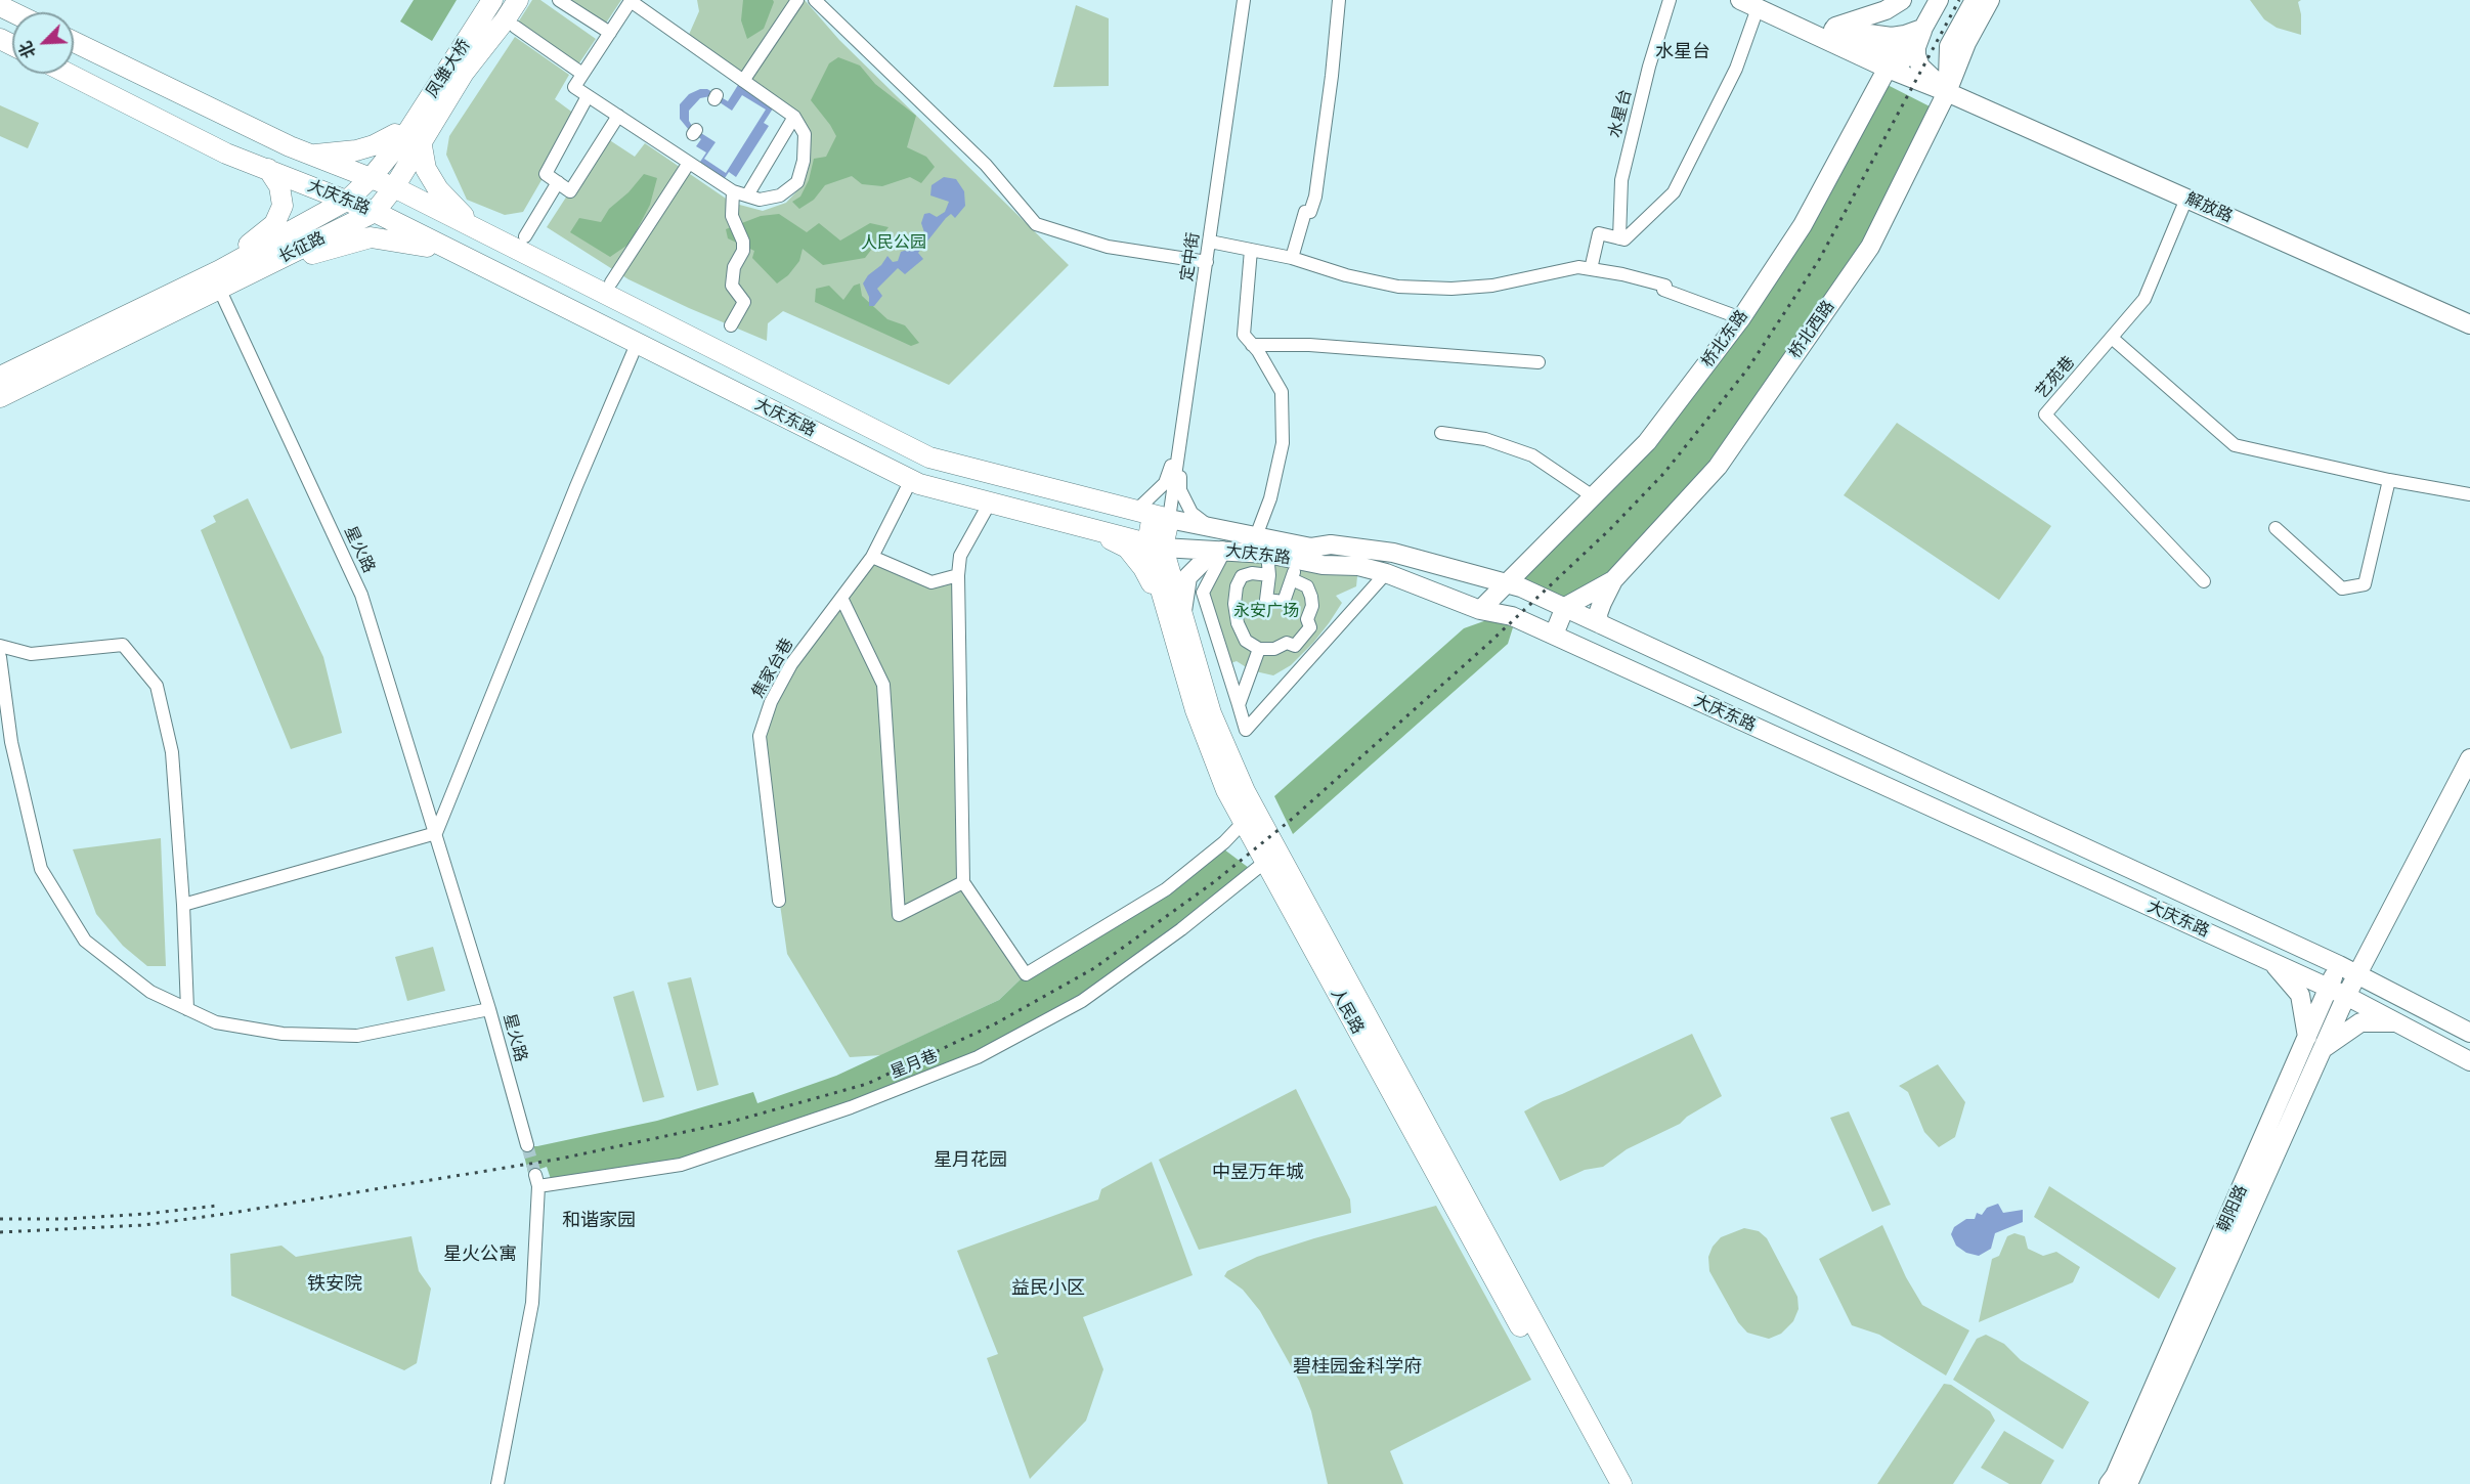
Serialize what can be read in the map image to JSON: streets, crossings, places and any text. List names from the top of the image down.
{
  "streets": {
    "main road": [
      "凤雏大桥",
      "大庆东路",
      "解放路",
      "长征路",
      "桥北西路",
      "桥北东路",
      "人民路",
      "朝阳路"
    ],
    "street": [
      "水星台",
      "定中街",
      "艺苑巷",
      "星火路",
      "焦家台巷",
      "星月巷"
    ]
  },
  "crossings": [
    ["凤雏大桥", "长征路"],
    ["大庆东路", "长征路"],
    ["大庆东路", "定中街"],
    ["大庆东路", "桥北西路"],
    ["大庆东路", "桥北东路"],
    ["大庆东路", "焦家台巷"],
    ["大庆东路", "人民路"],
    ["大庆东路", "朝阳路"],
    ["解放路", "桥北西路"],
    ["解放路", "桥北东路"],
    ["解放路", "艺苑巷"],
    ["定中街", "人民路"],
    ["人民路", "星月巷"]
  ],
  "districts": [
    "水星台",
    "星月花园",
    "中昱万年城",
    "和谐家园",
    "星火公寓",
    "铁安院",
    "益民小区",
    "碧桂园金科学府"
  ],
  "parks": ["人民公园", "永安广场"],
  "north": "bottom left"
}
